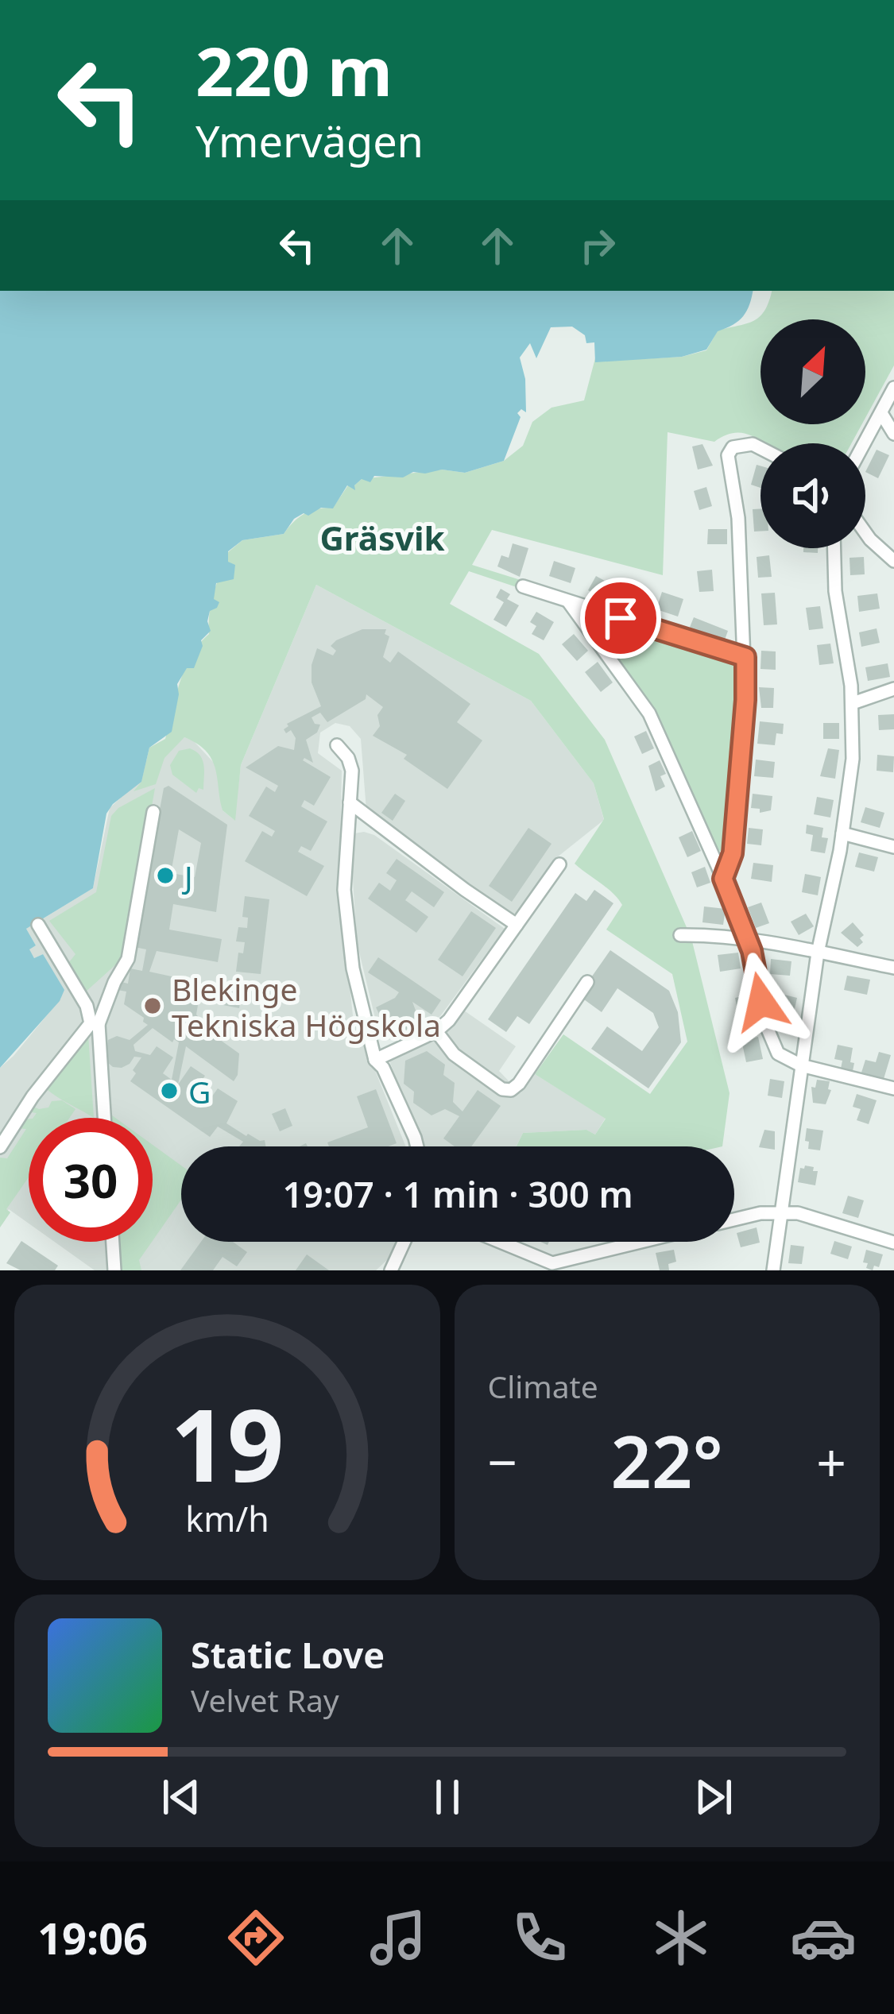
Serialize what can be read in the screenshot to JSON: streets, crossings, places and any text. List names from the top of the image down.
{
  "districts": ["Gräsvik"],
  "places": ["J", "Blekinge Tekniska Högskola", "G"],
  "north": "top right",
  "page": {
    "turn": ["220 m", "Ymervägen"],
    "limit": "30",
    "trip": "19:07 · 1 min · 300 m",
    "tile": "Climate",
    "heat": ["−", "22°", "+"],
    "song": ["Static Love", "Velvet Ray"],
    "tabs": "19:06",
    "gauge": ["19", "km/h"]
  }
}
